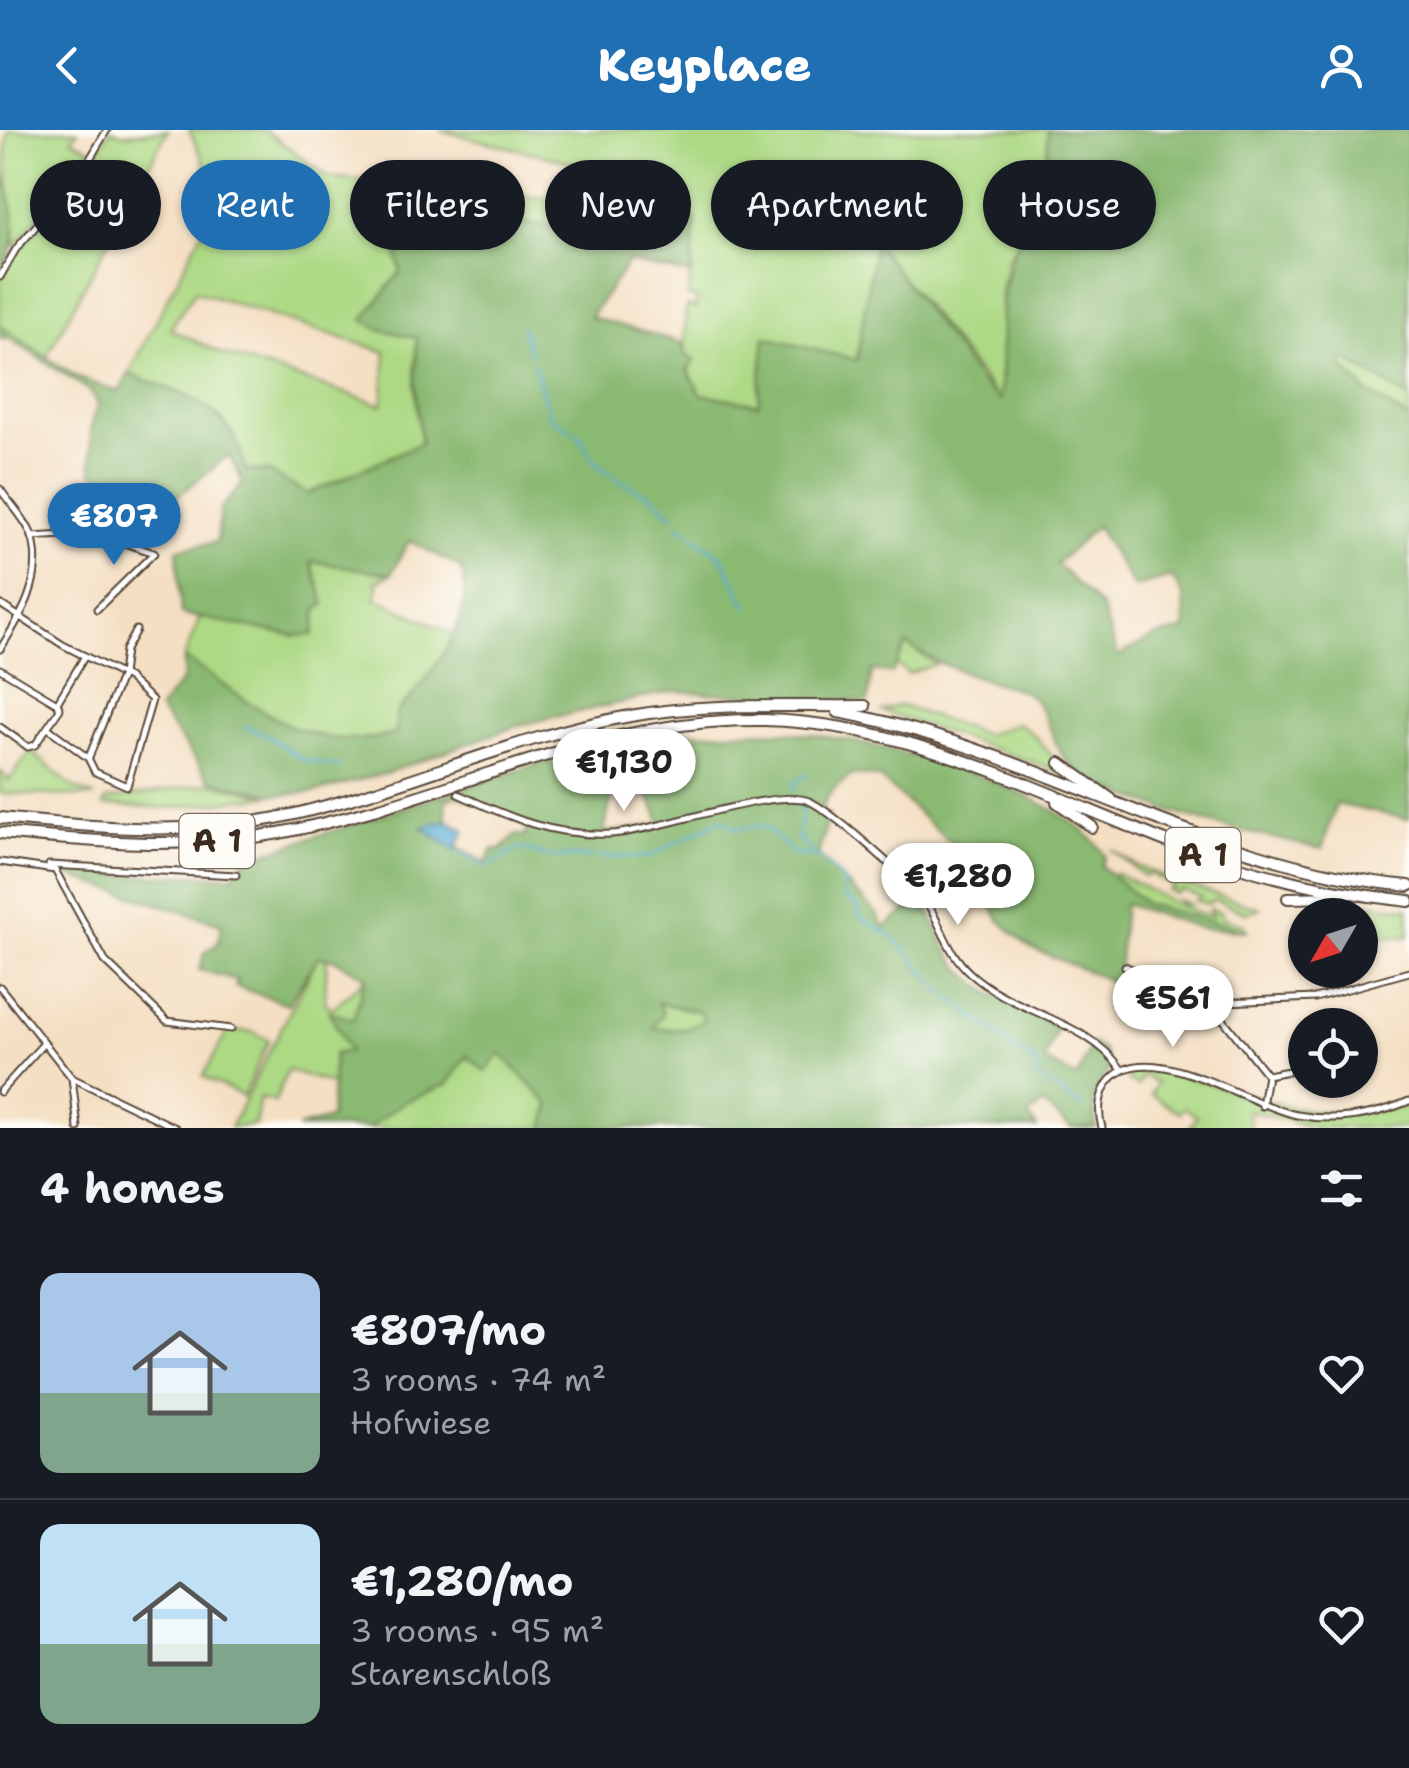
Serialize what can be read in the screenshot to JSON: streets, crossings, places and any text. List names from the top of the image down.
{
  "streets": {
    "highway": ["A 1"]
  },
  "north": "bottom left",
  "page": {
    "header": "Keyplace",
    "chip": [
      "Buy",
      "Rent",
      "Filters",
      "New",
      "Apartment",
      "House"
    ],
    "price": [
      "€807",
      "€1,130",
      "€1,280",
      "€561"
    ],
    "heading": "4 homes",
    "list": [
      {
        "name": "€807/mo",
        "note": "3 rooms · 74 m² · Hofwiese"
      },
      {
        "name": "€1,280/mo",
        "note": "3 rooms · 95 m² · Starenschloß"
      }
    ]
  }
}
